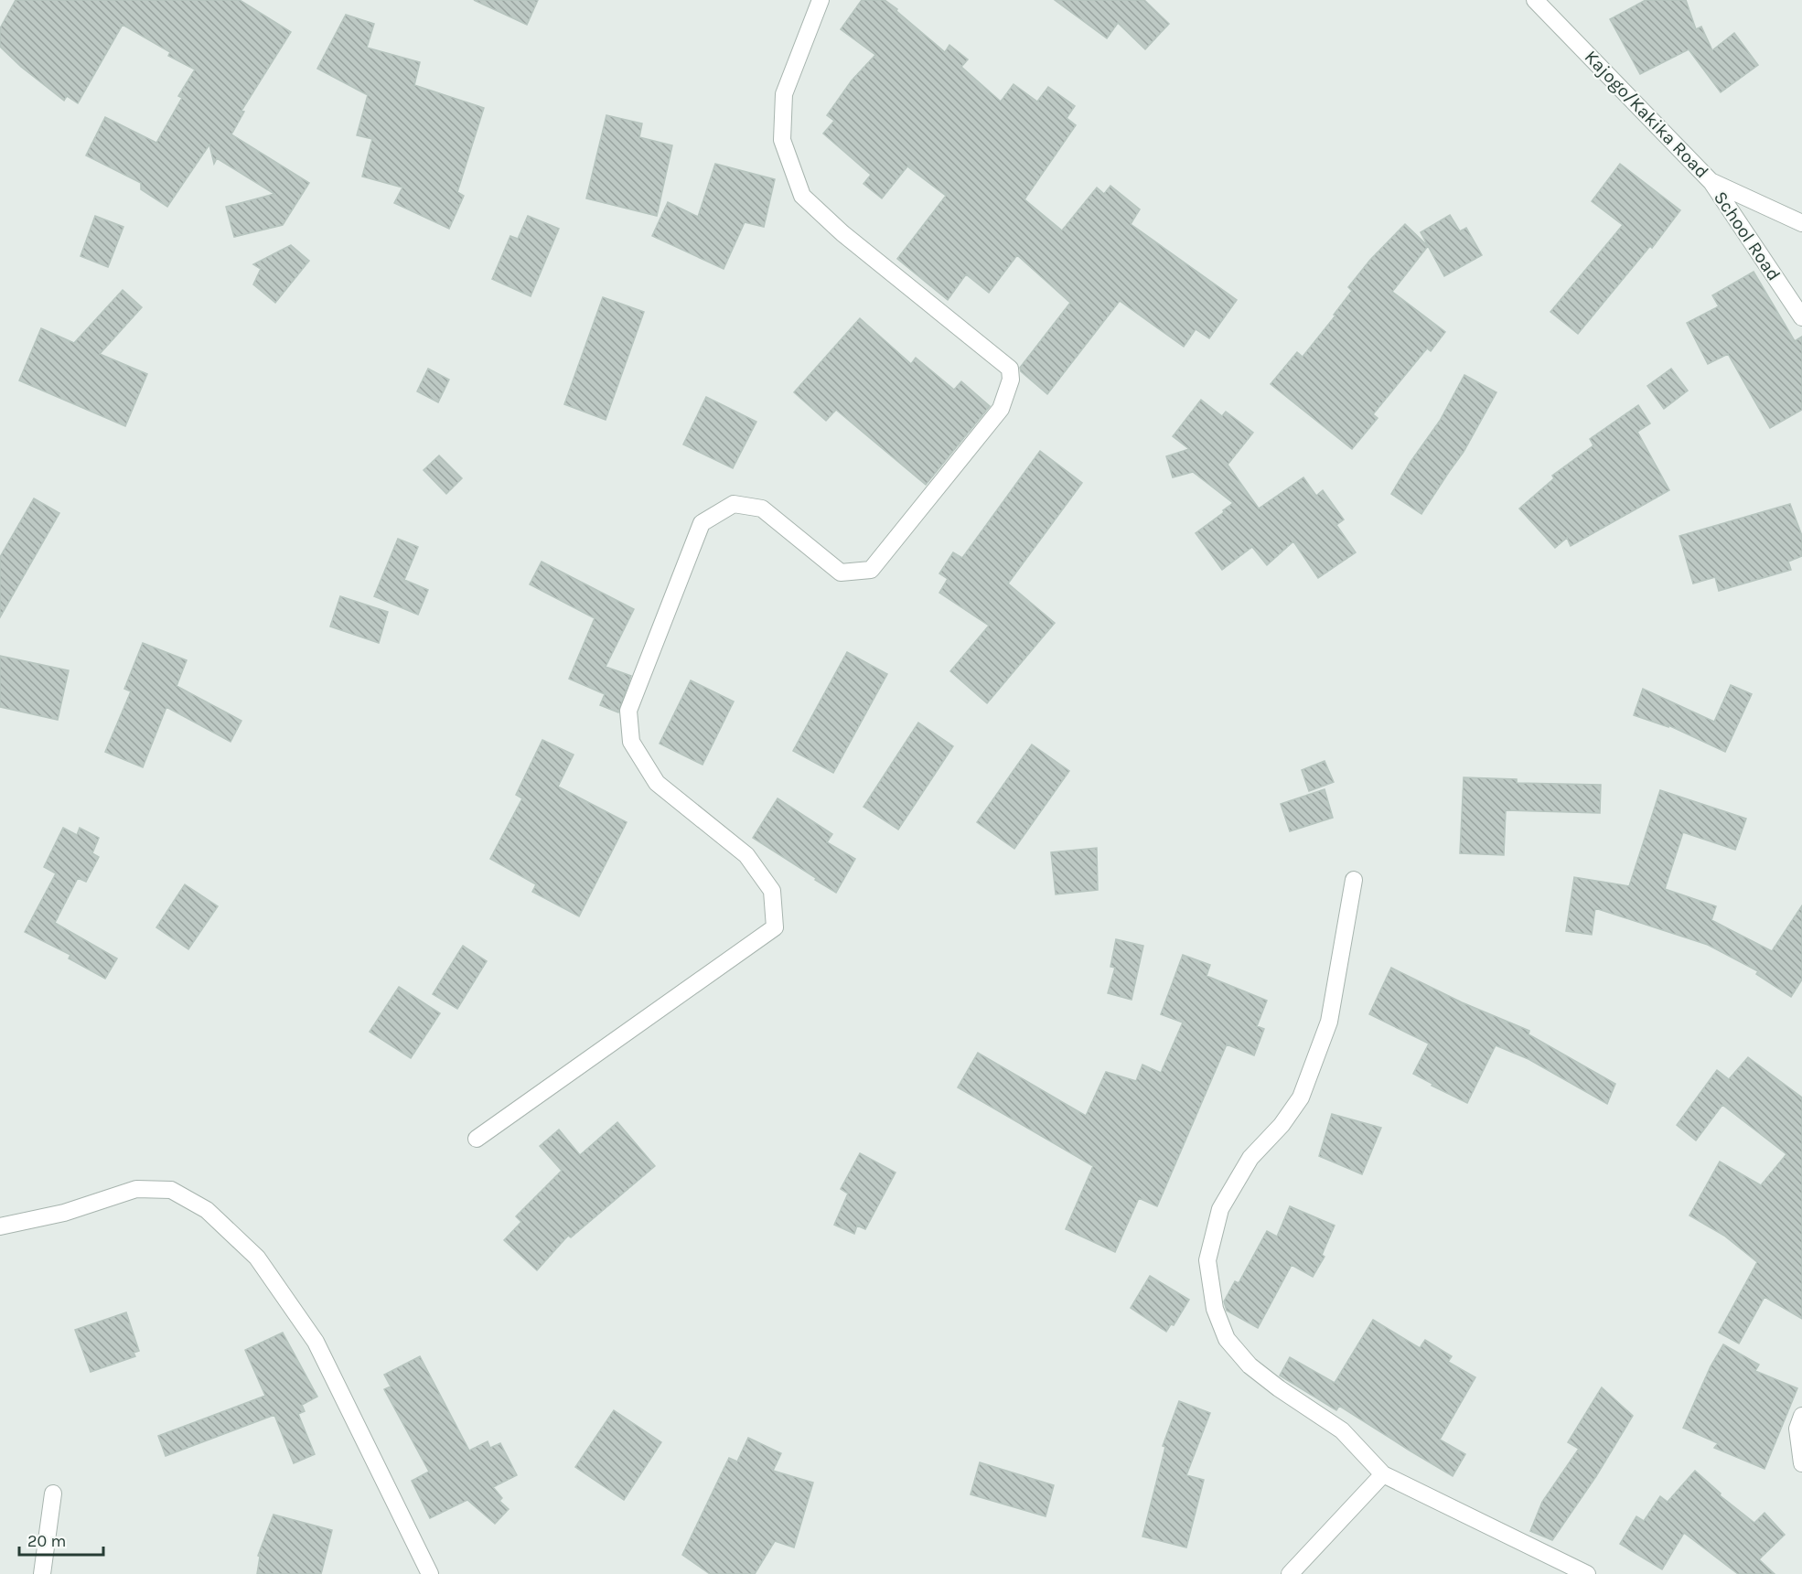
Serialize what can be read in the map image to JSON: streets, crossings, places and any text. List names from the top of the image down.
{
  "streets": {
    "street": ["Kajogo/Kakika Road", "School Road"]
  },
  "crossings": [
    ["Kajogo/Kakika Road", "School Road"]
  ],
  "scale_bar": "20 m"
}
